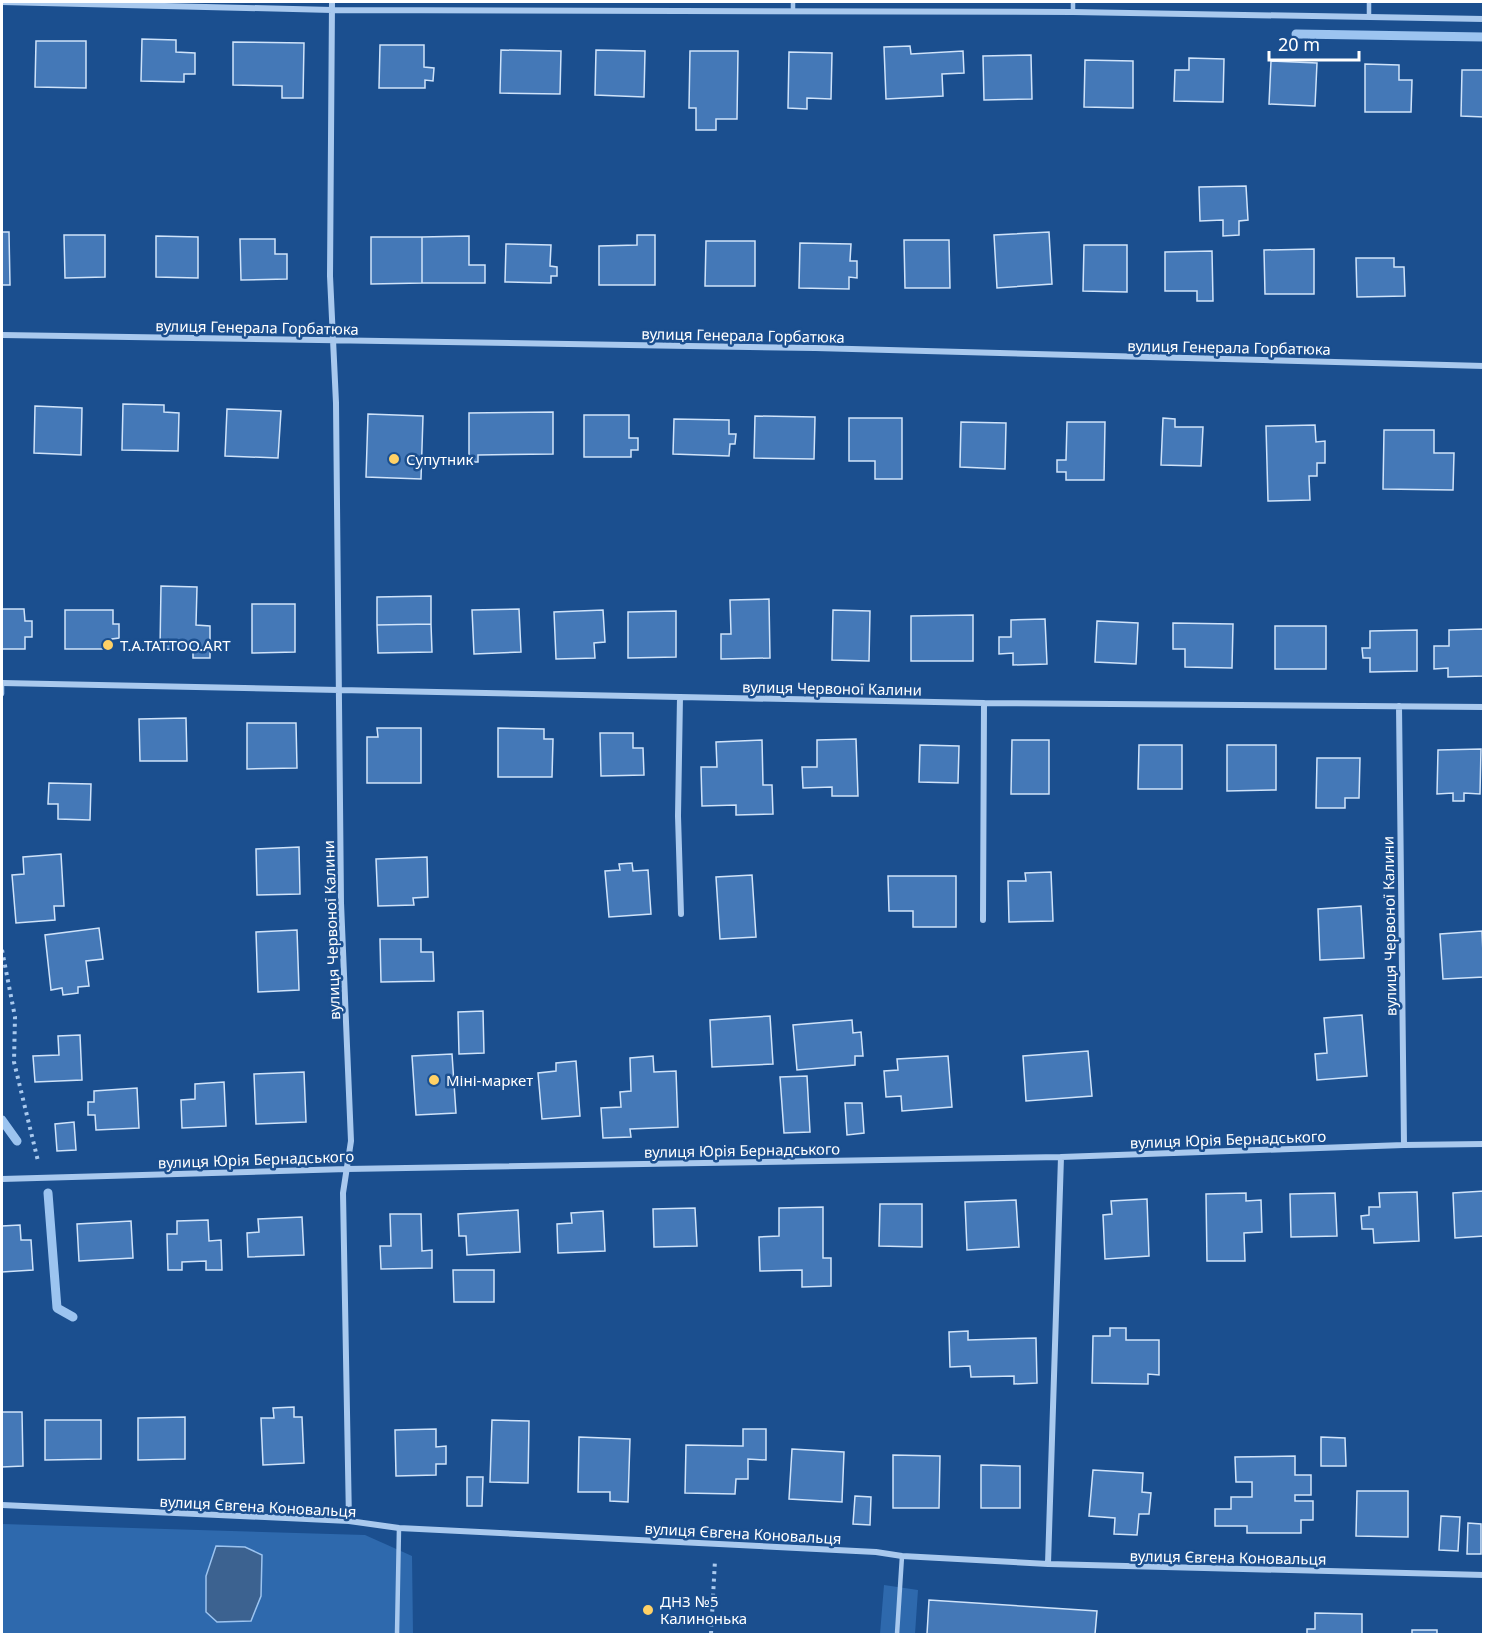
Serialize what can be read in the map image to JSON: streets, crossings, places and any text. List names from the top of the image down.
{
  "streets": {
    "street": [
      "вулиця Генерала Горбатюка",
      "вулиця Червоної Калини",
      "вулиця Юрія Бернадського",
      "вулиця Євгена Коновальця"
    ]
  },
  "crossings": [
    ["вулиця Червоної Калини", "вулиця Юрія Бернадського"],
    ["вулиця Червоної Калини", "вулиця Євгена Коновальця"]
  ],
  "places": [
    "Супутник",
    "T.A.TATTOO.ART",
    "Міні-маркет",
    "ДНЗ №5 Калинонька"
  ],
  "scale_bar": "20 m"
}
